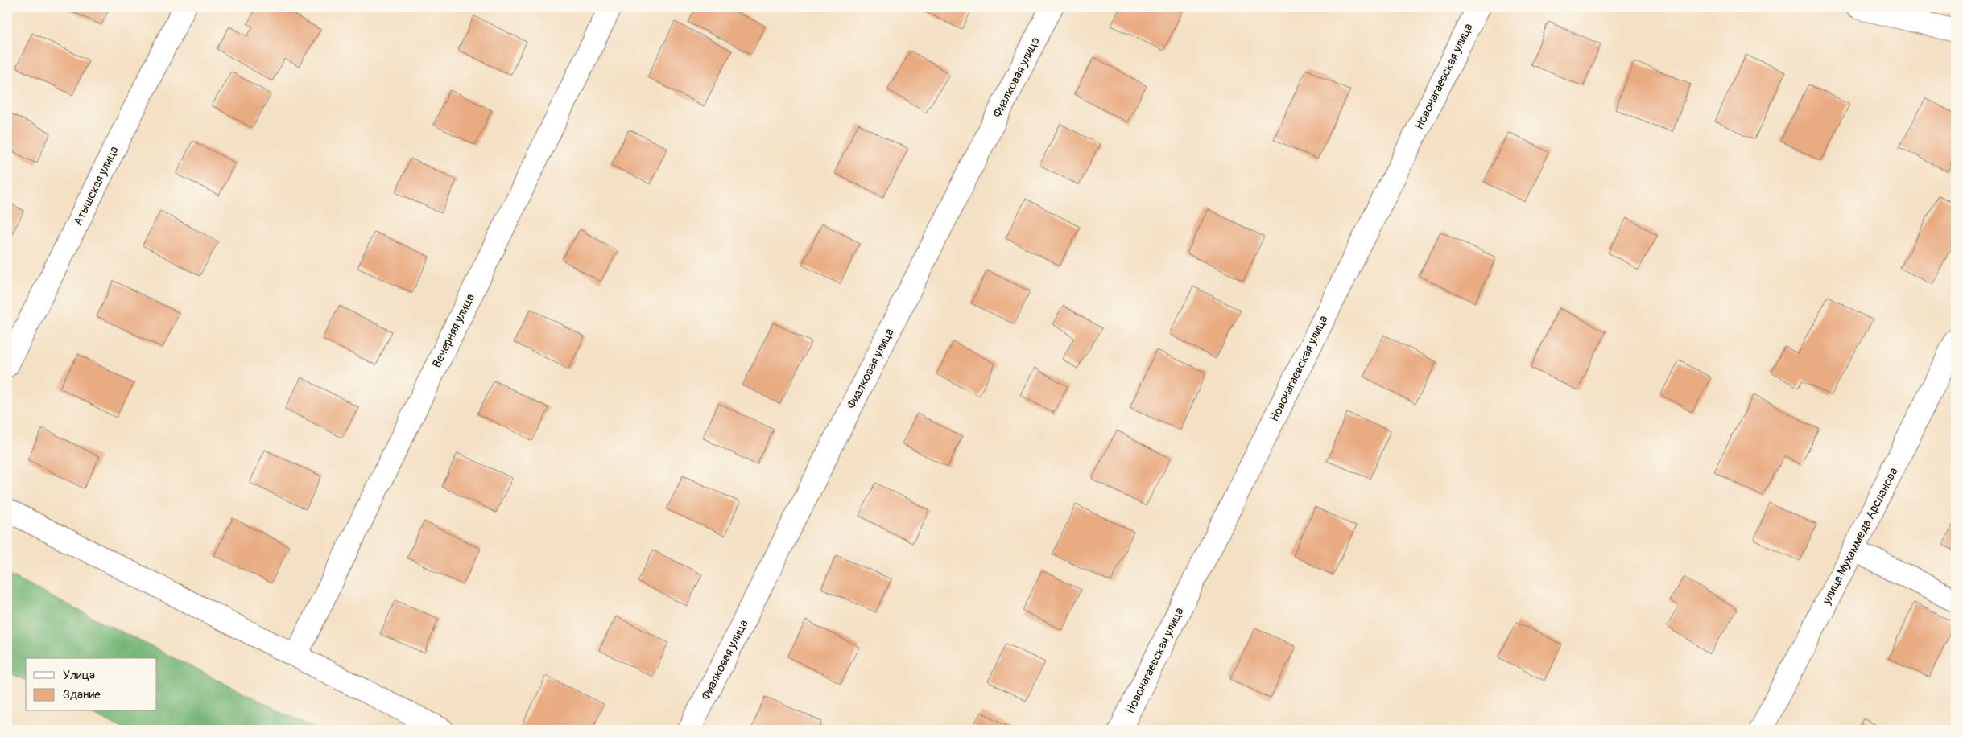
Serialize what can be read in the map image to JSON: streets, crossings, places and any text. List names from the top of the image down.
{
  "streets": {
    "street": [
      "Новонагаевская улица",
      "Фиалковая улица",
      "Атышская улица",
      "Вечерняя улица",
      "улица Мухаммеда Арсланова"
    ]
  },
  "legend": ["Улица", "Здание"]
}
